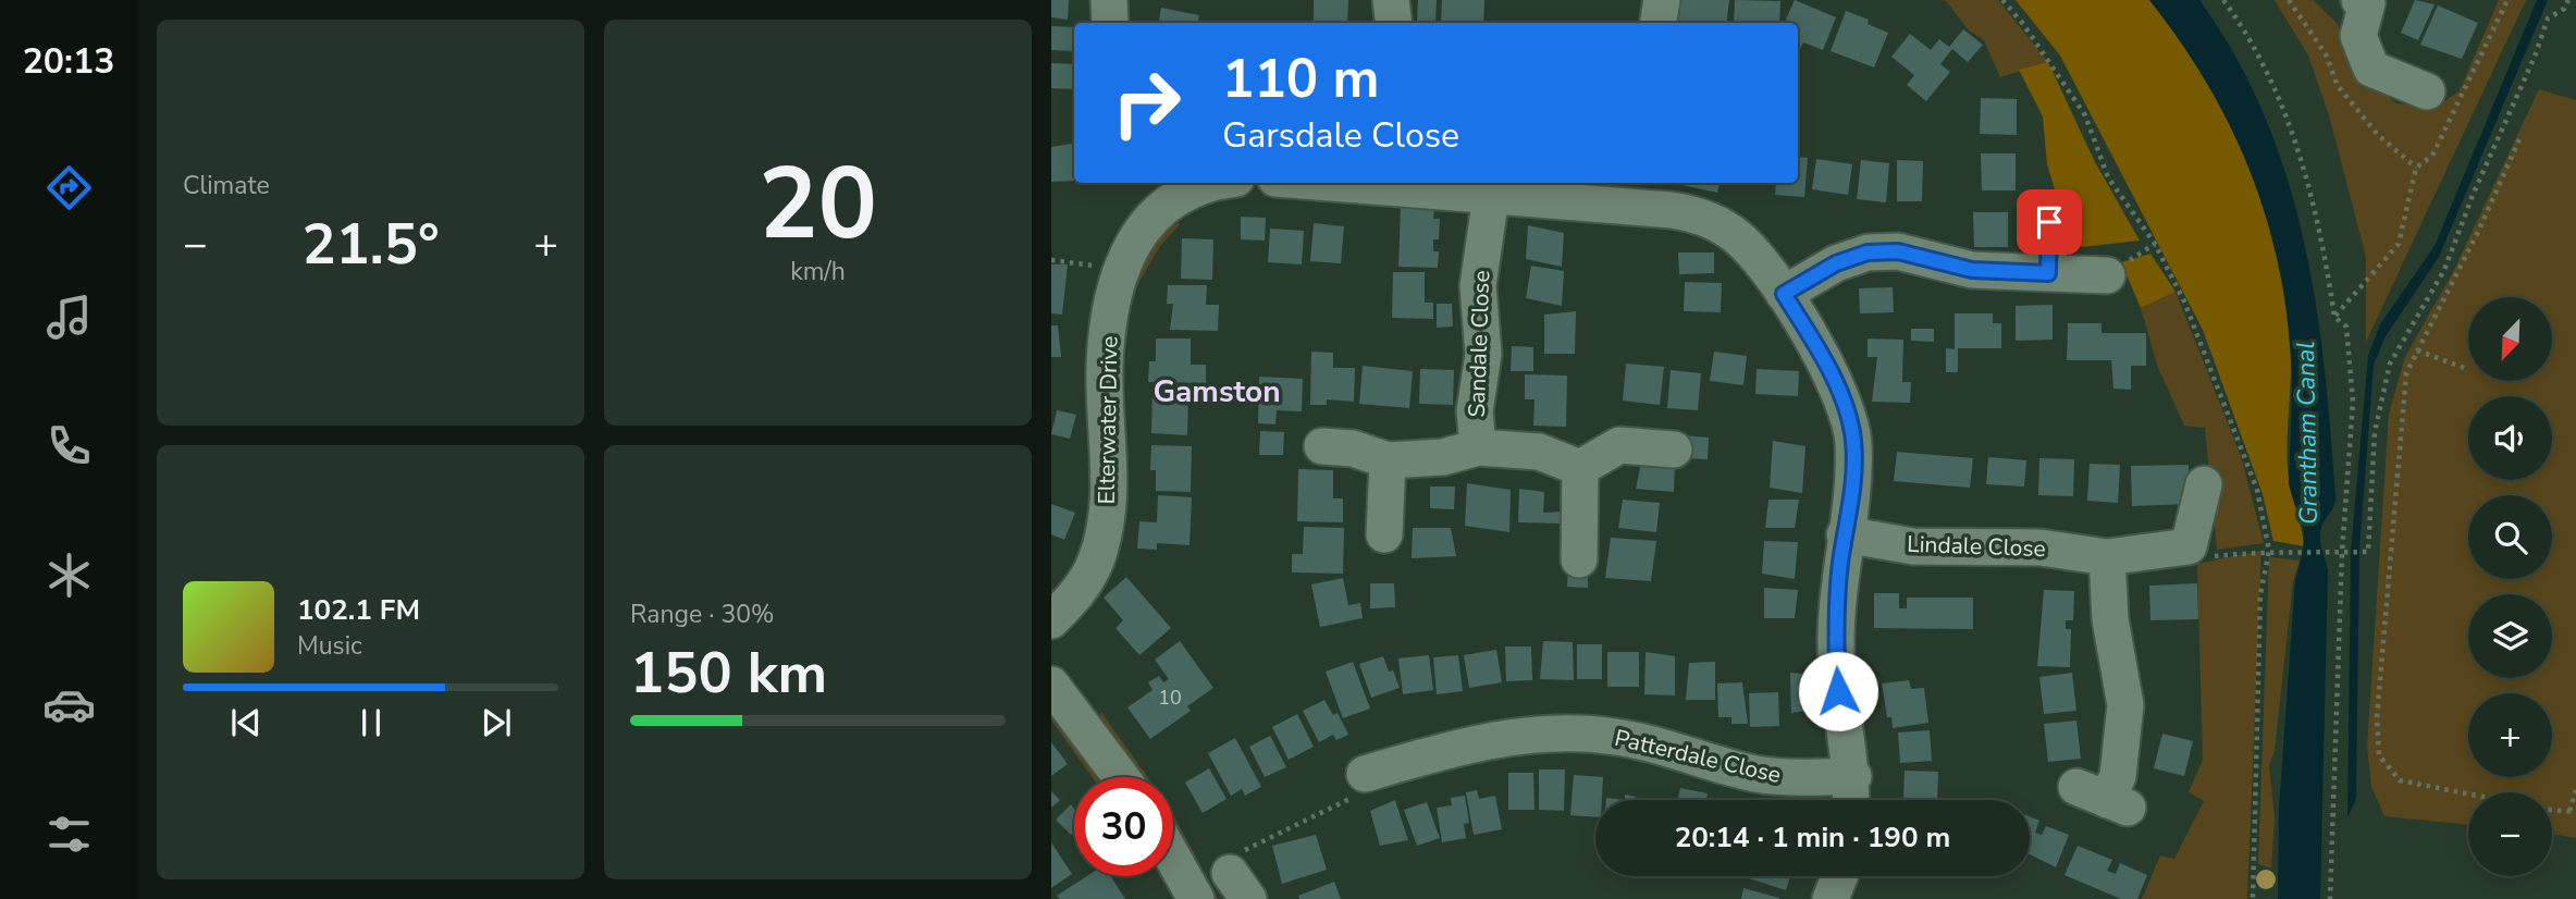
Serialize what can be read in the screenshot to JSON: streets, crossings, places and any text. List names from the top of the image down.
{
  "streets": {
    "street": [
      "Sandale Close",
      "Elterwater Drive",
      "Lindale Close",
      "Patterdale Close"
    ]
  },
  "districts": ["Gamston"],
  "water": ["Grantham Canal"],
  "house_numbers": ["10"],
  "north": "bottom left",
  "page": {
    "tabs": "20:13",
    "tile": [
      "Climate",
      ["20", "km/h"],
      ["Range · 30%", "150 km"]
    ],
    "turn": ["110 m", "Garsdale Close"],
    "heat": ["−", "21.5°", "+"],
    "map_buttons": ["+", "−"],
    "song": ["102.1 FM", "Music"],
    "limit": "30",
    "trip": "20:14 · 1 min · 190 m"
  }
}
